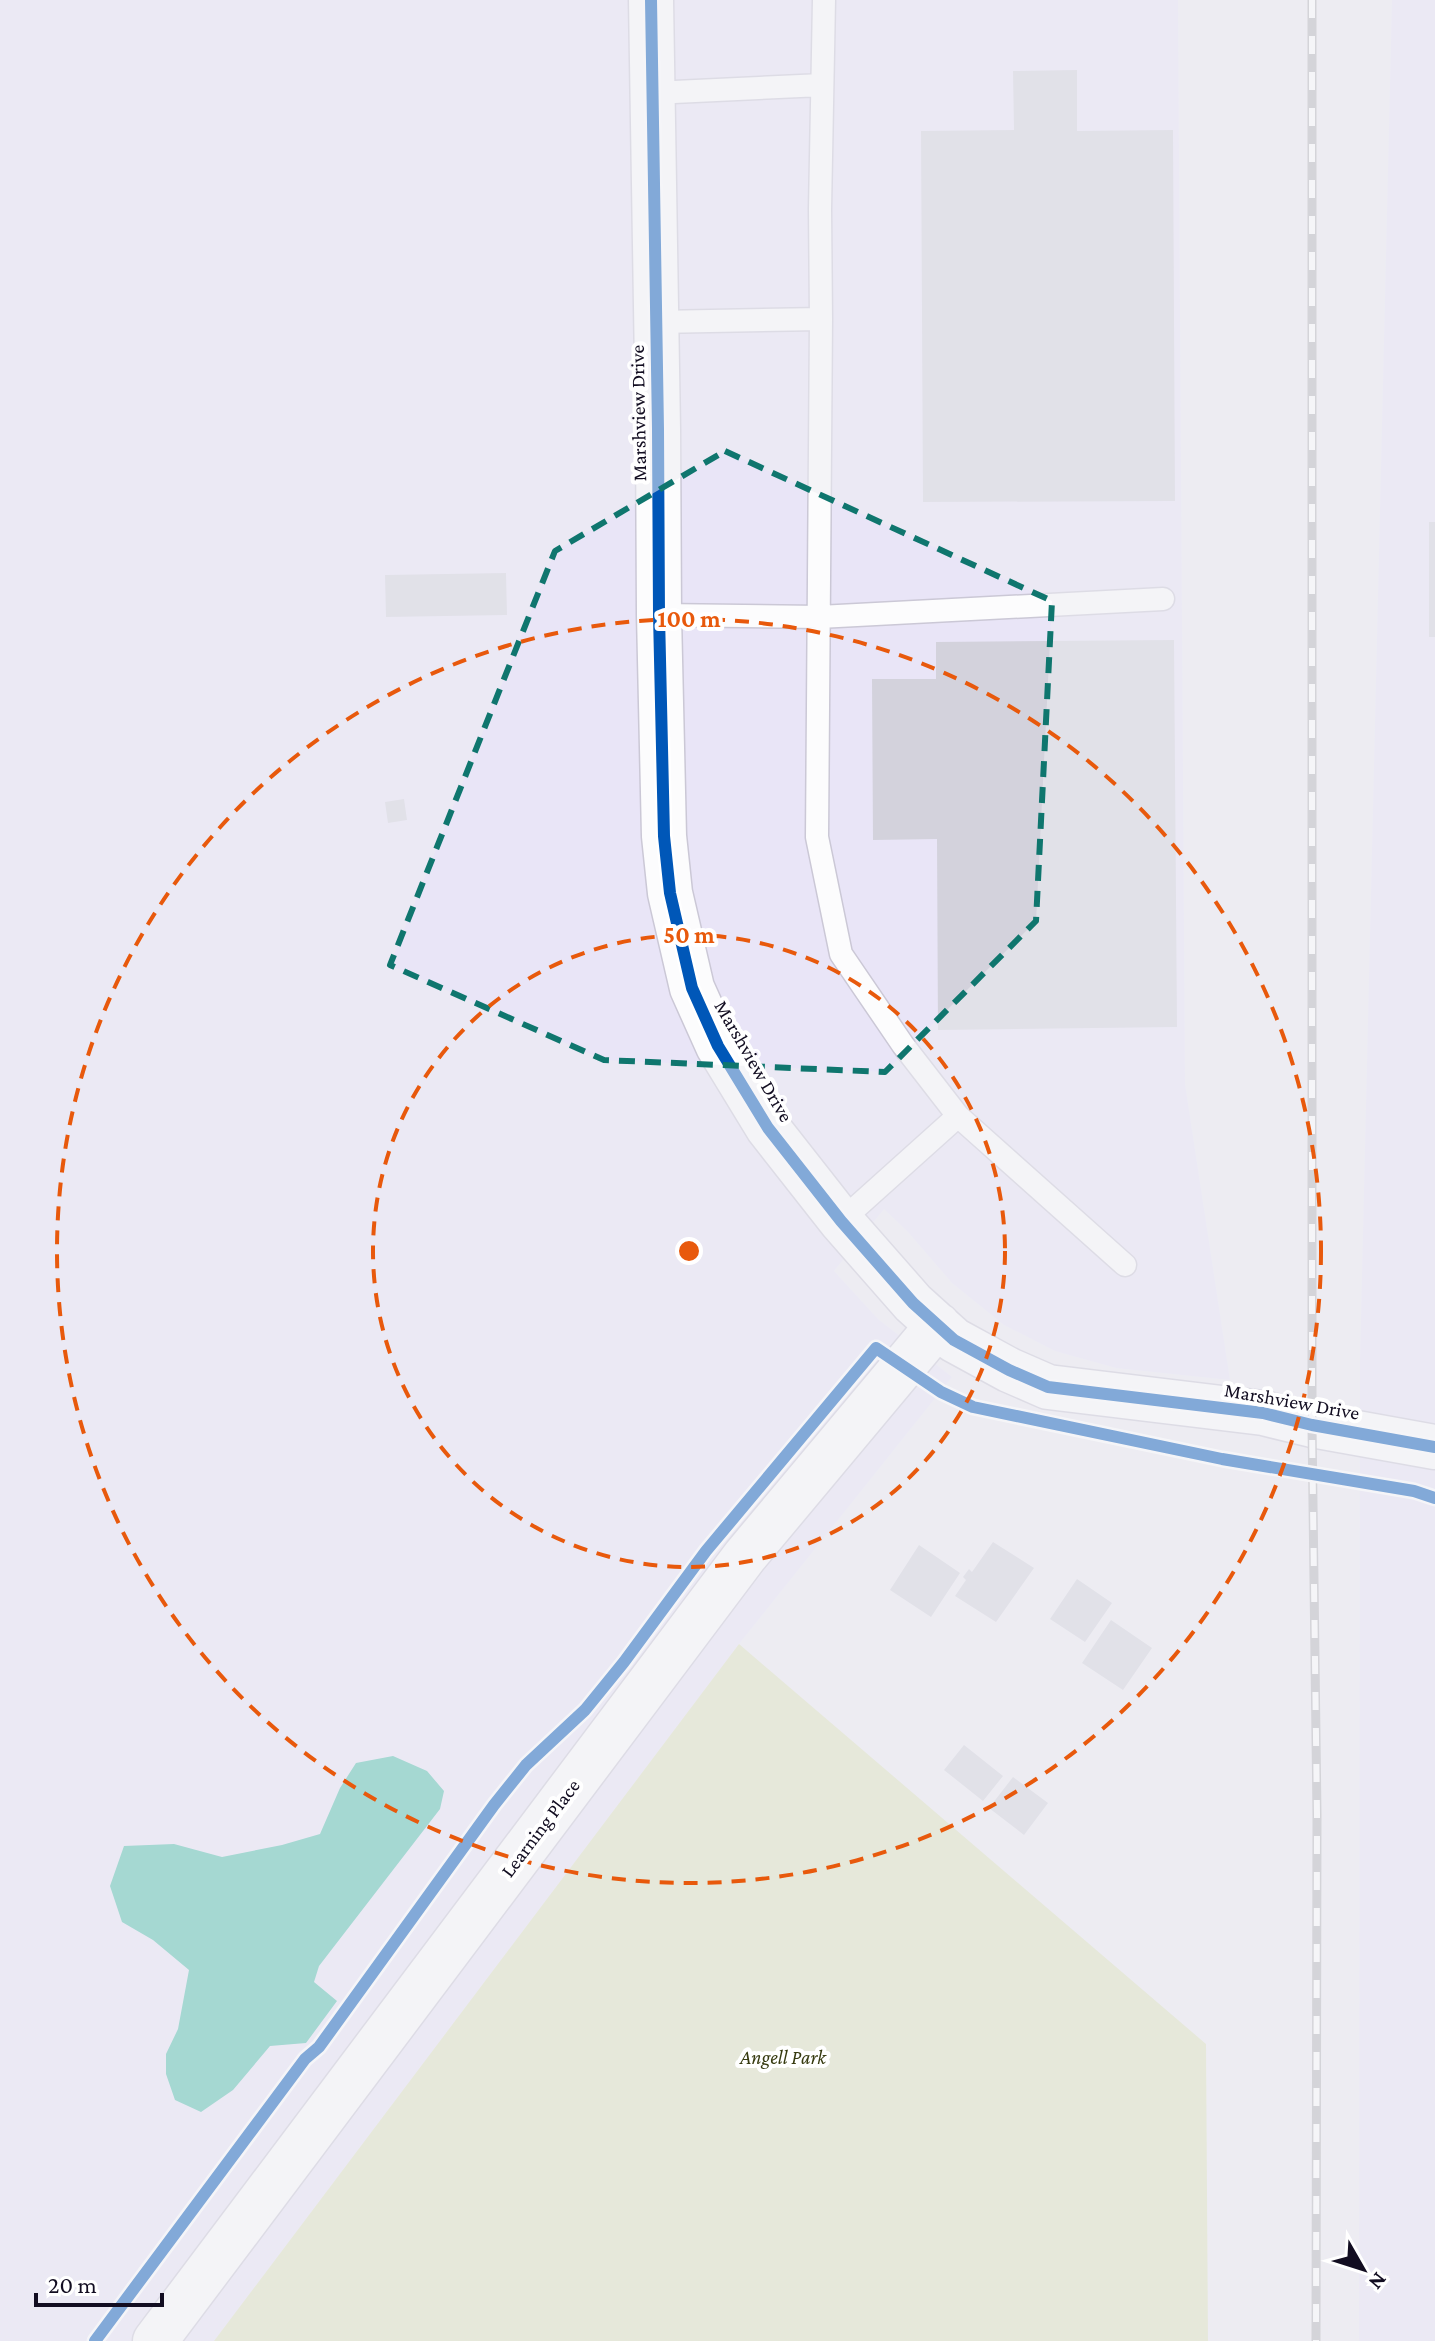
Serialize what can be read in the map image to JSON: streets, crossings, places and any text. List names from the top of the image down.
{
  "streets": {
    "street": ["Marshview Drive", "Learning Place"]
  },
  "crossings": [
    ["Marshview Drive", "Learning Place"]
  ],
  "parks": ["Angell Park"],
  "scale_bar": "20 m",
  "north": "bottom right",
  "rings": ["100 m", "50 m"]
}
